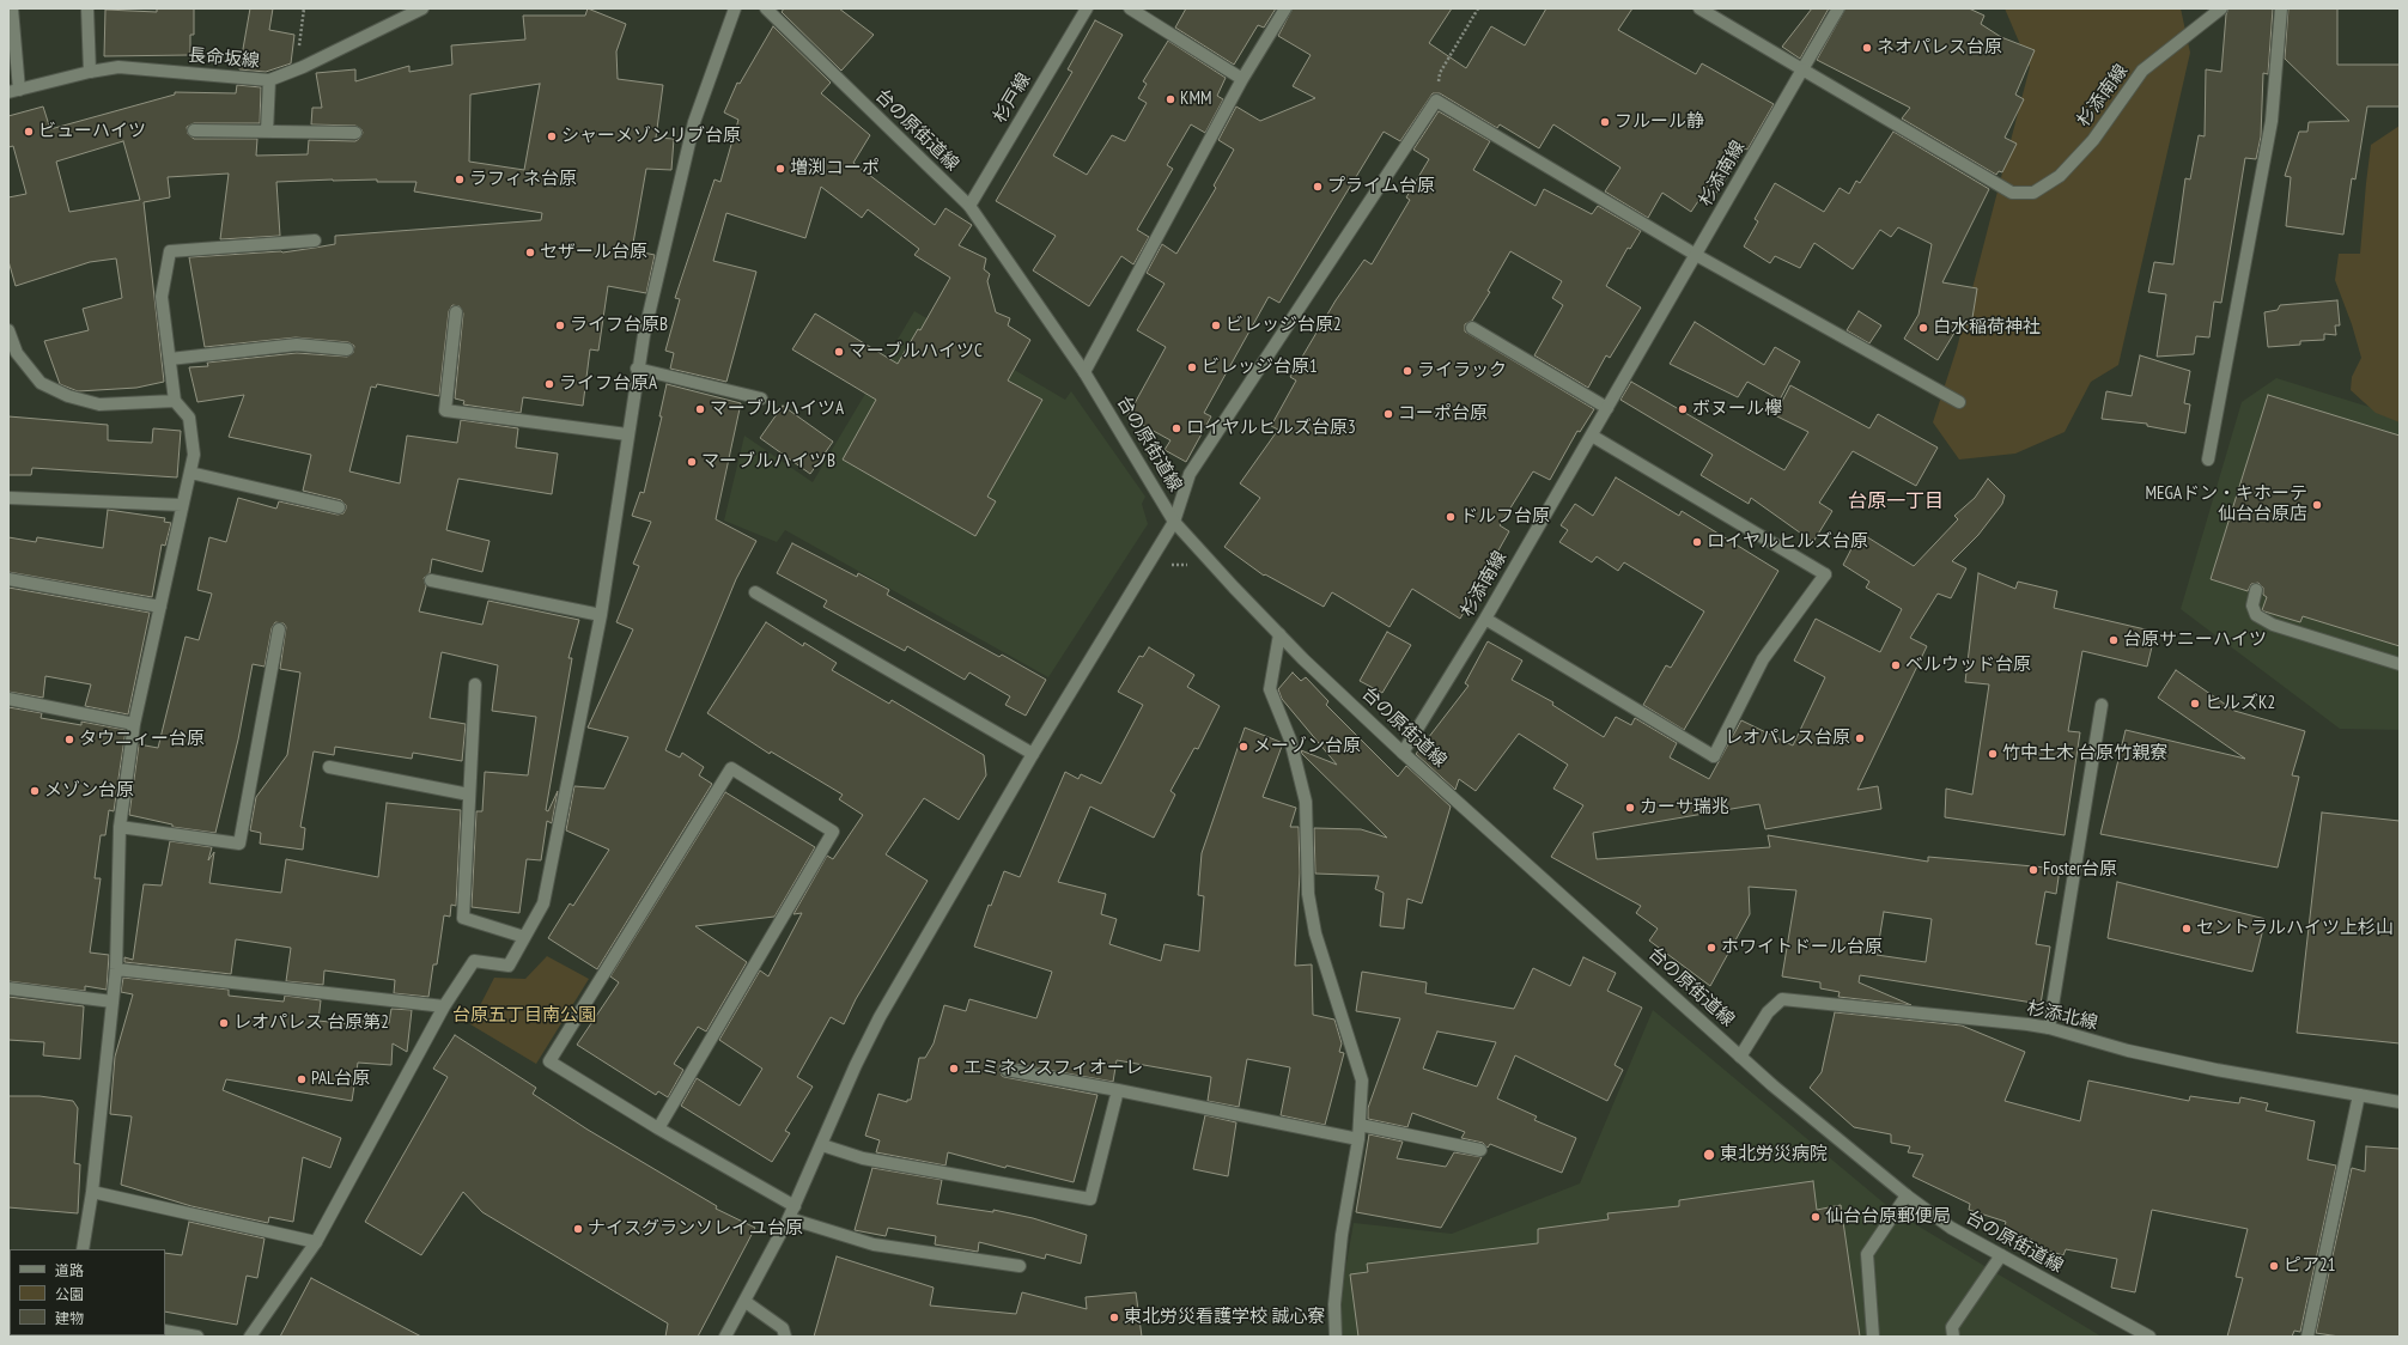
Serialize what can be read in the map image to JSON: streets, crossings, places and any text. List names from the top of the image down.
{
  "streets": {
    "street": [
      "長命坂線",
      "杉添南線",
      "杉戸線",
      "台の原街道線",
      "杉添北線"
    ]
  },
  "crossings": [
    ["杉添南線", "台の原街道線"],
    ["杉戸線", "台の原街道線"],
    ["台の原街道線", "杉添北線"]
  ],
  "districts": ["台原一丁目"],
  "parks": ["台原五丁目南公園"],
  "places": [
    "ネオパレス台原",
    "KMM",
    "フルール静",
    "ビューハイツ",
    "シャーメゾンリブ台原",
    "増渕コーポ",
    "ラフィネ台原",
    "プライム台原",
    "セザール台原",
    "ライフ台原B",
    "ビレッジ台原2",
    "白水稲荷神社",
    "マーブルハイツC",
    "ビレッジ台原1",
    "ライラック",
    "ライフ台原A",
    "マーブルハイツA",
    "ボヌール欅",
    "コーポ台原",
    "ロイヤルヒルズ台原3",
    "マーブルハイツB",
    "MEGAドン・キホーテ 仙台台原店",
    "ドルフ台原",
    "ロイヤルヒルズ台原",
    "台原サニーハイツ",
    "ベルウッド台原",
    "ヒルズK2",
    "レオパレス台原",
    "タウニィー台原",
    "メーゾン台原",
    "竹中土木 台原竹親寮",
    "メゾン台原",
    "カーサ瑞兆",
    "Foster台原",
    "セントラルハイツ上杉山",
    "ホワイトドール台原",
    "レオパレス 台原第2",
    "エミネンスフィオーレ",
    "PAL台原",
    "東北労災病院",
    "仙台台原郵便局",
    "ナイスグランソレイユ台原",
    "ピア21",
    "東北労災看護学校 誠心寮"
  ],
  "legend": ["道路", "公園", "建物"]
}
